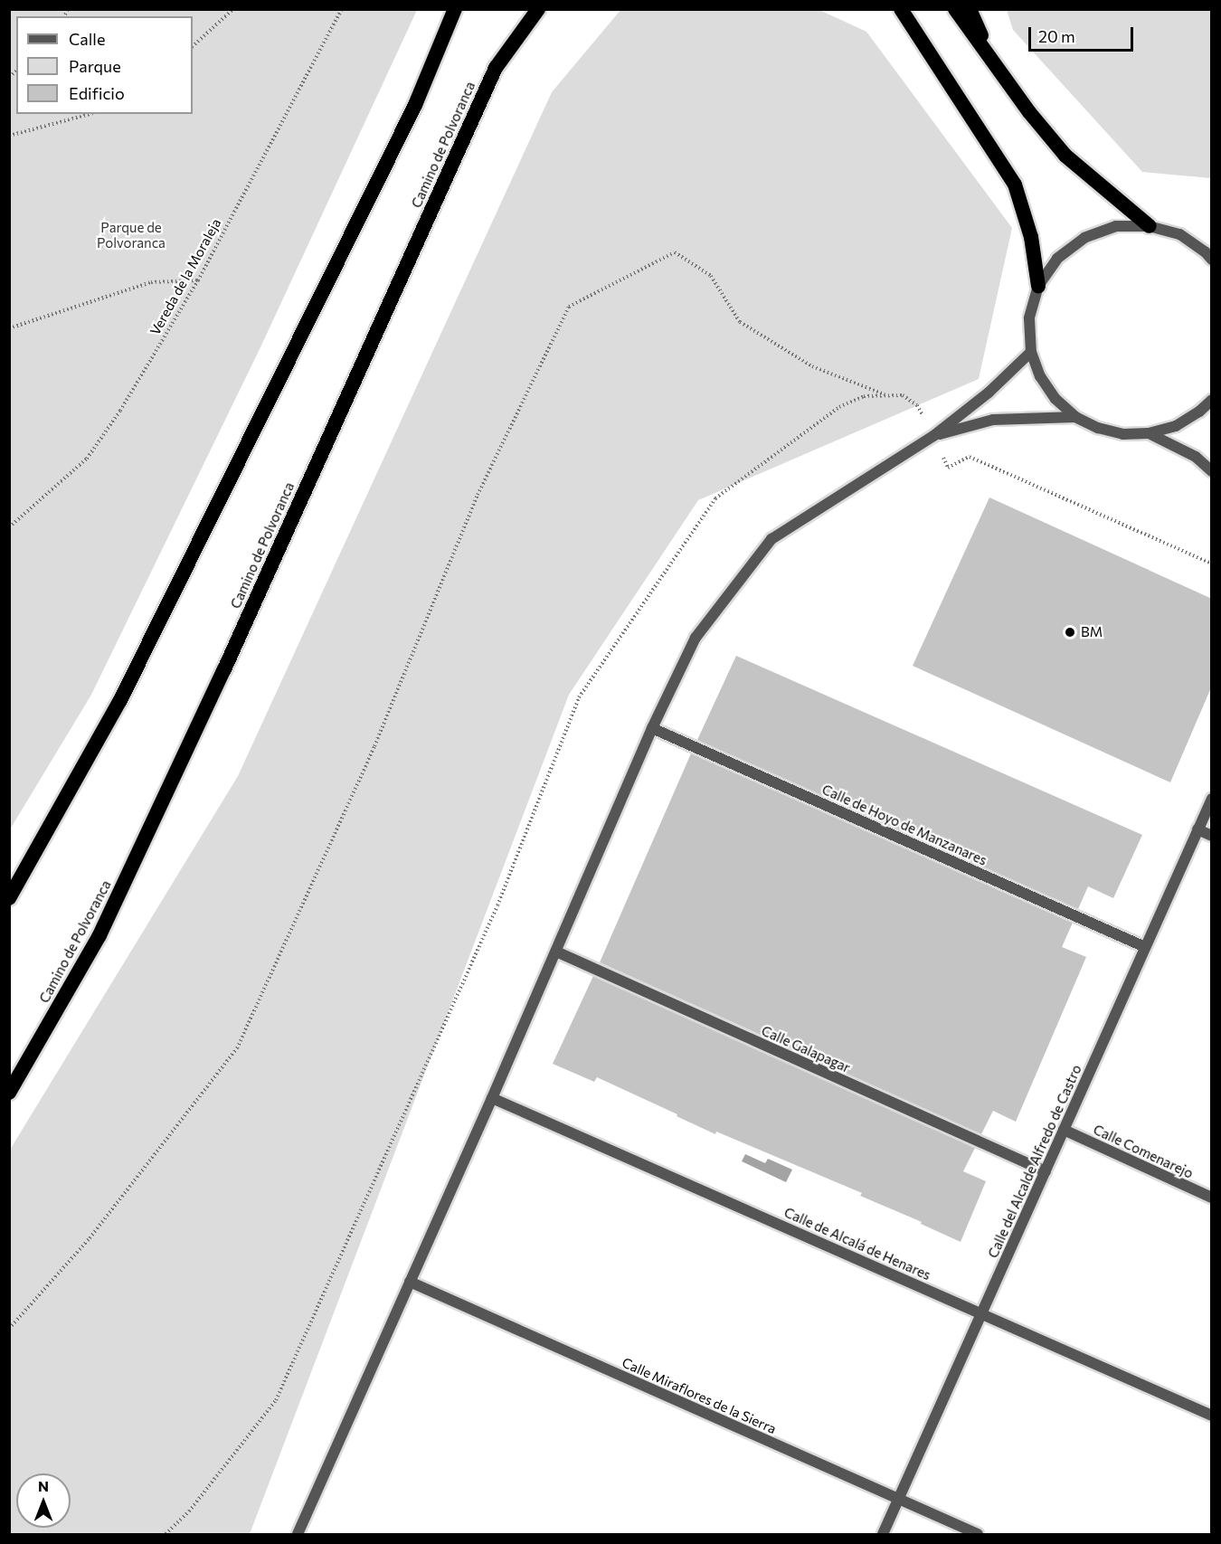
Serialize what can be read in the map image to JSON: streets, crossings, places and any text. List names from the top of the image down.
{
  "streets": {
    "highway": ["Camino de Polvoranca"],
    "street": [
      "Calle de Hoyo de Manzanares",
      "Calle Galapagar",
      "Calle Comenarejo",
      "Calle del Alcalde Alfredo de Castro",
      "Calle de Alcalá de Henares",
      "Calle Miraflores de la Sierra"
    ],
    "path": ["Vereda de la Moraleja"]
  },
  "crossings": [
    ["Calle de Hoyo de Manzanares", "Calle del Alcalde Alfredo de Castro"],
    ["Calle Galapagar", "Calle del Alcalde Alfredo de Castro"],
    ["Calle Comenarejo", "Calle del Alcalde Alfredo de Castro"],
    ["Calle del Alcalde Alfredo de Castro", "Calle de Alcalá de Henares"],
    ["Calle del Alcalde Alfredo de Castro", "Calle Miraflores de la Sierra"]
  ],
  "parks": ["Parque de Polvoranca"],
  "places": ["BM"],
  "legend": ["Calle", "Parque", "Edificio"],
  "scale_bar": "20 m",
  "north": "top"
}
